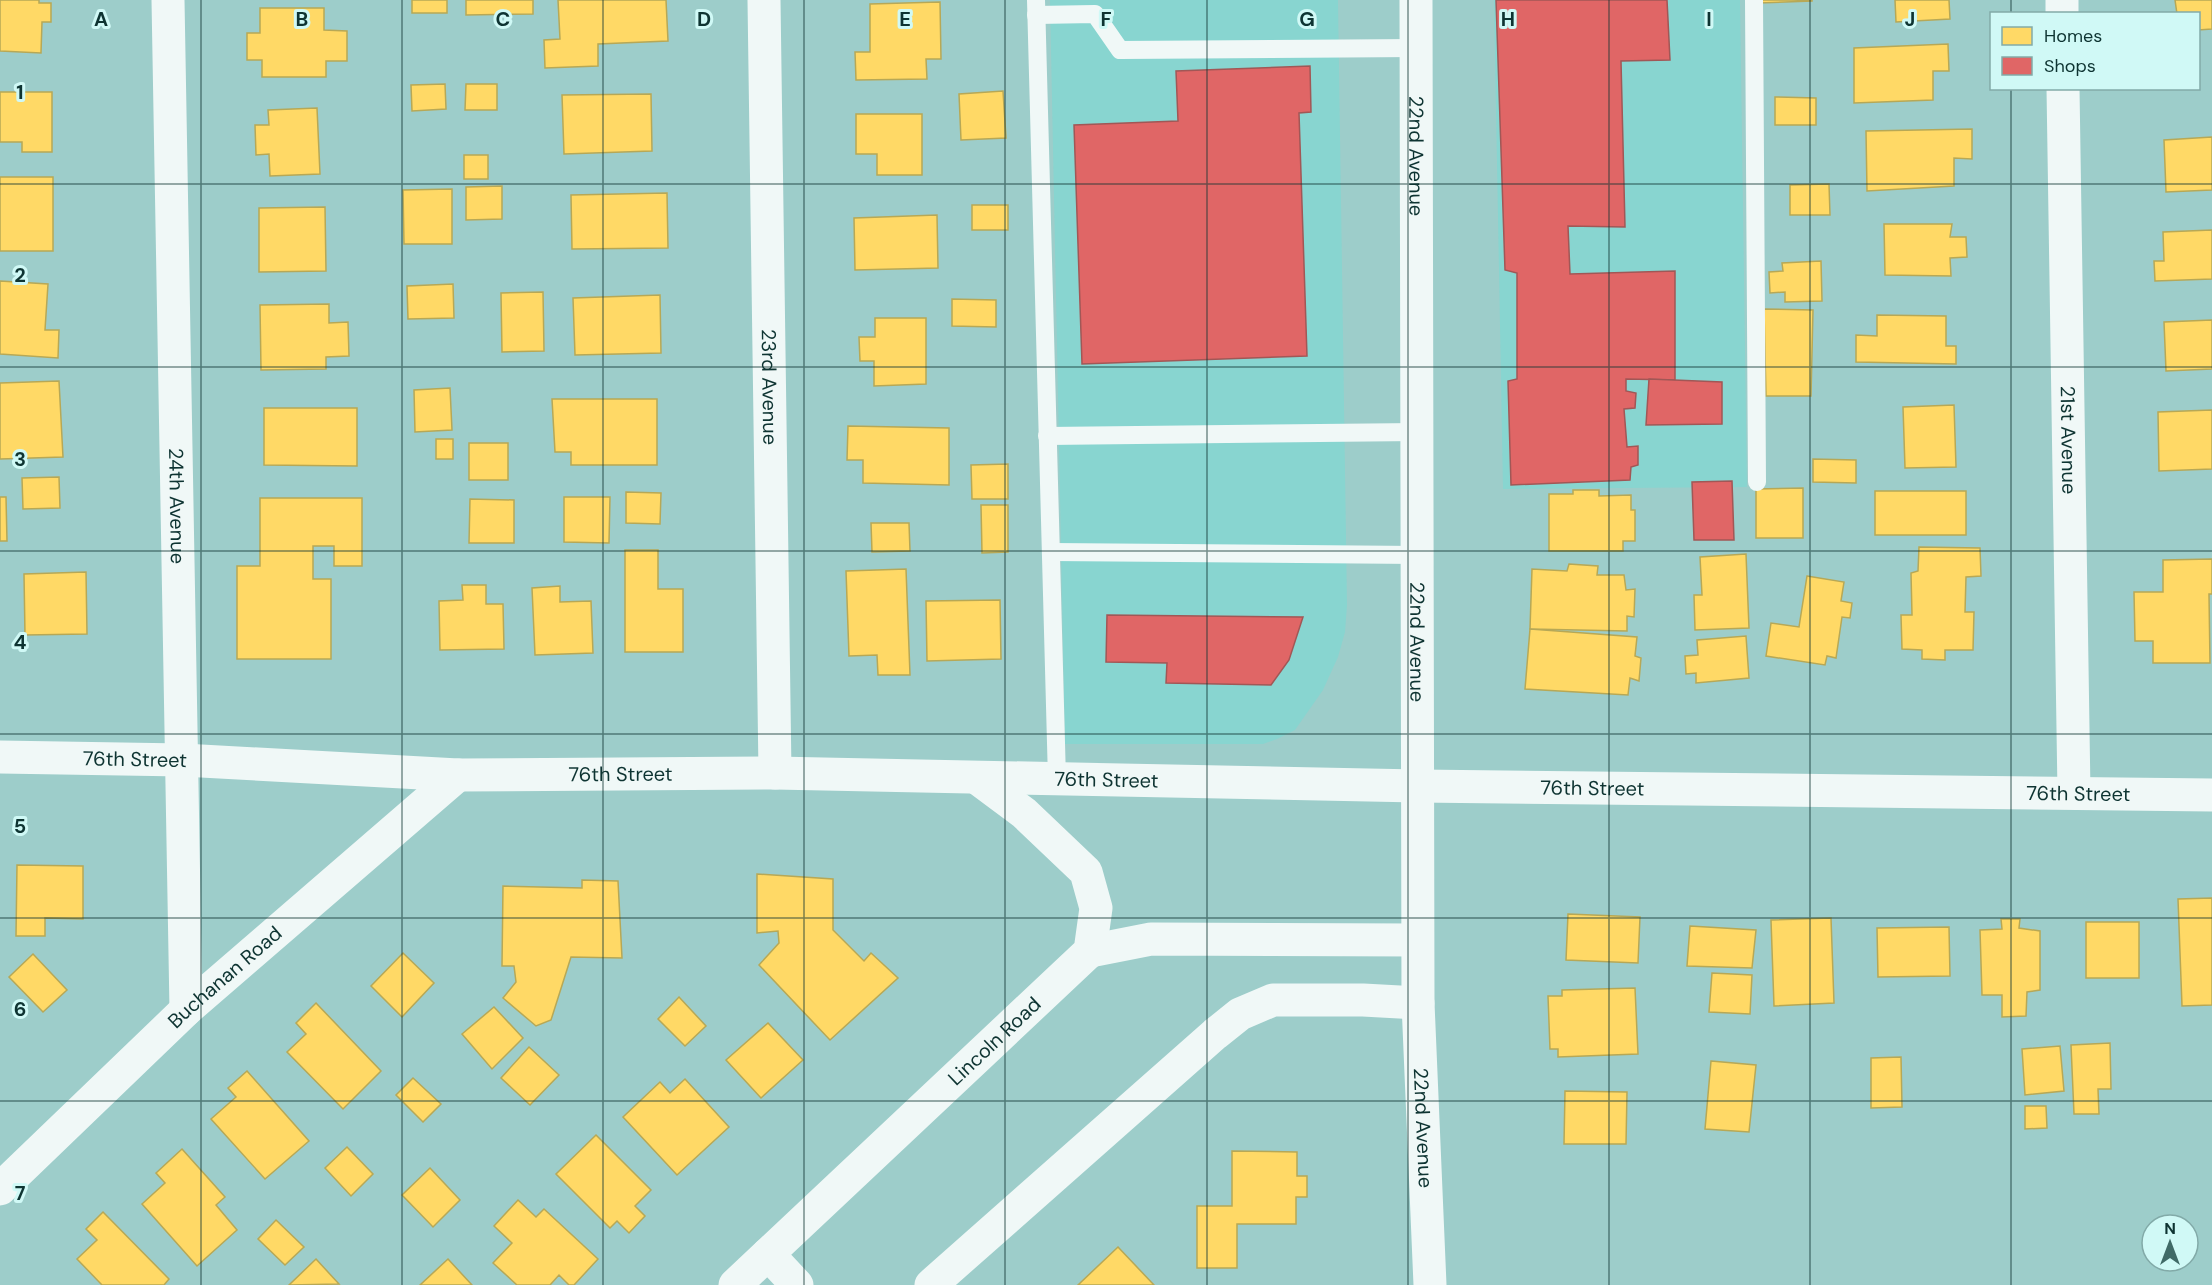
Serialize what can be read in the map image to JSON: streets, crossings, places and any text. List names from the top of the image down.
{
  "streets": {
    "street": [
      "22nd Avenue",
      "23rd Avenue",
      "21st Avenue",
      "24th Avenue",
      "76th Street",
      "Buchanan Road",
      "Lincoln Road"
    ]
  },
  "crossings": [
    ["22nd Avenue", "76th Street"],
    ["23rd Avenue", "76th Street"],
    ["21st Avenue", "76th Street"],
    ["24th Avenue", "76th Street"],
    ["24th Avenue", "Buchanan Road"],
    ["76th Street", "Buchanan Road"]
  ],
  "legend": ["Homes", "Shops"],
  "north": "top",
  "grid": {
    "columns": [
      "A",
      "B",
      "C",
      "D",
      "E",
      "F",
      "G",
      "H",
      "I",
      "J"
    ],
    "rows": [
      "1",
      "2",
      "3",
      "4",
      "5",
      "6",
      "7"
    ]
  }
}
